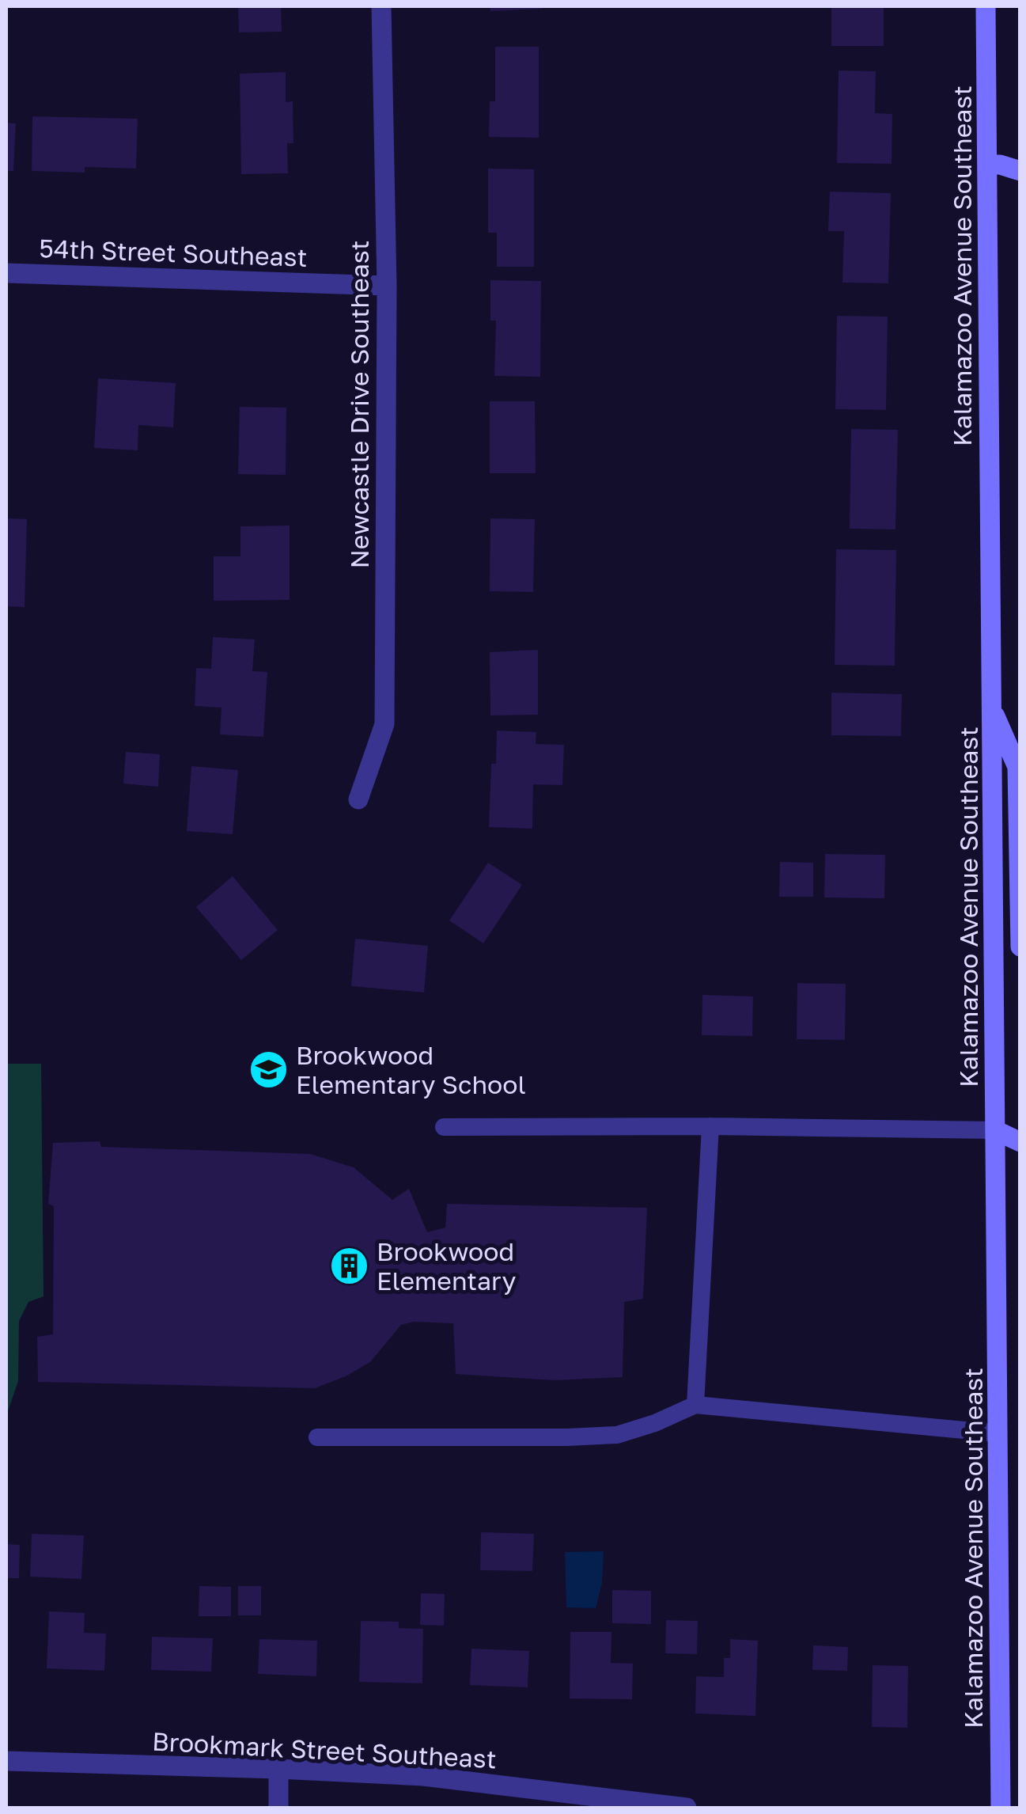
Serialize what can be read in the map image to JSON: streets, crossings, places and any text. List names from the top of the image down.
{
  "streets": {
    "main road": ["Kalamazoo Avenue Southeast"],
    "street": ["54th Street Southeast", "Newcastle Drive Southeast", "Brookmark Street Southeast"]
  },
  "crossings": [
    ["54th Street Southeast", "Newcastle Drive Southeast"]
  ],
  "places": {
    "school or university": ["Brookwood Elementary School"],
    "building": ["Brookwood Elementary"]
  }
}
